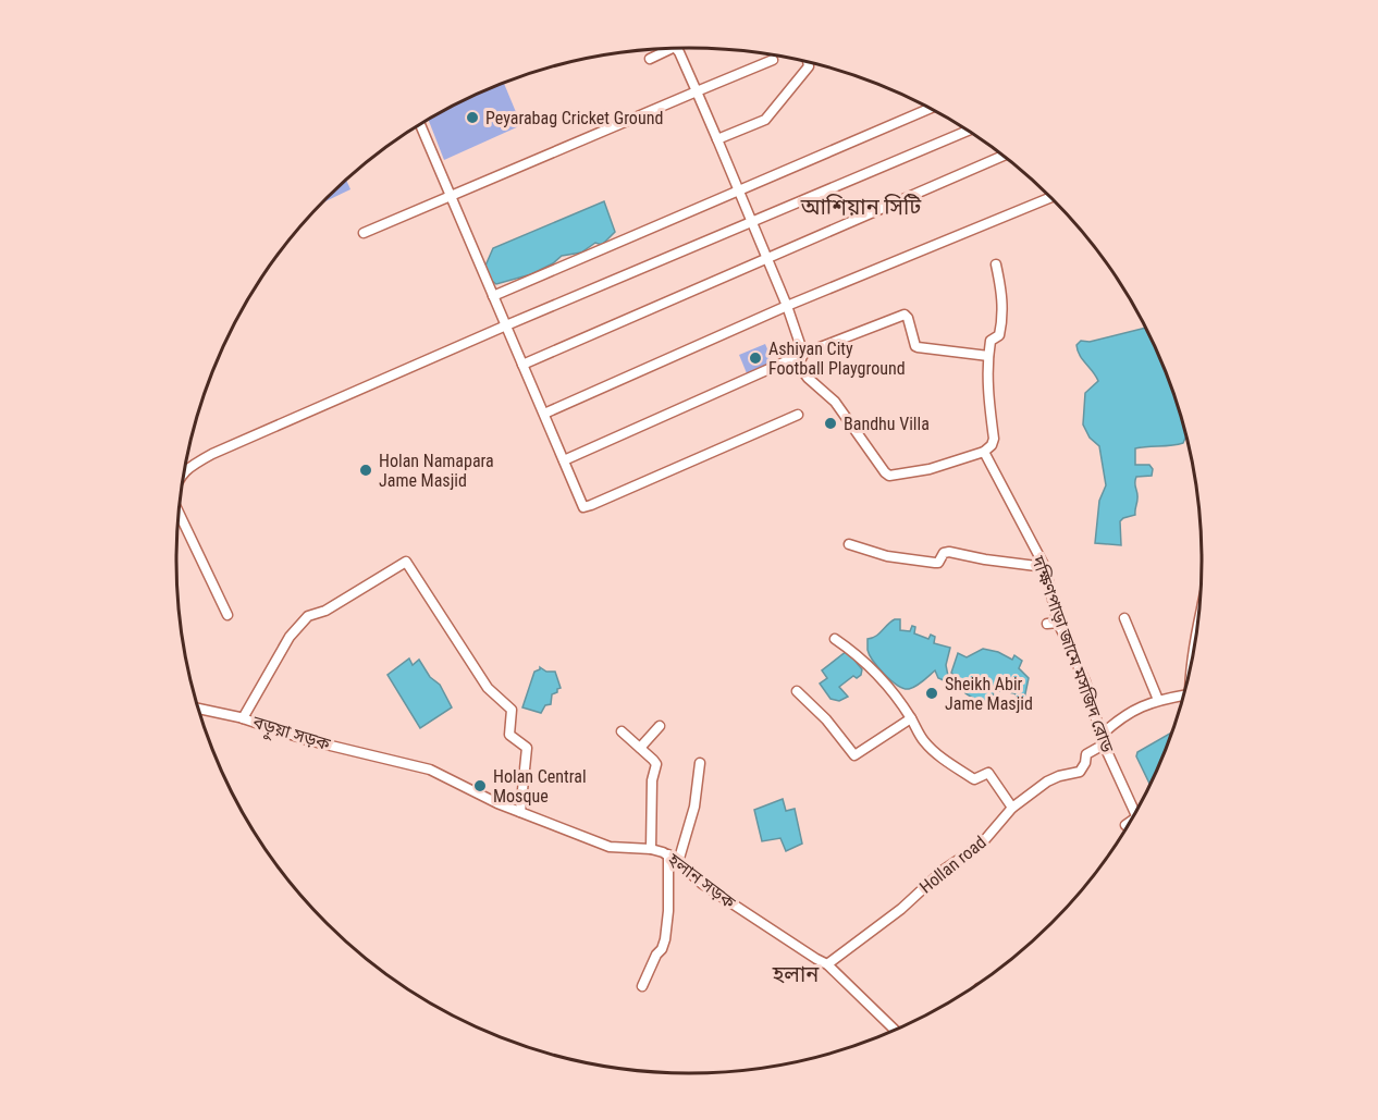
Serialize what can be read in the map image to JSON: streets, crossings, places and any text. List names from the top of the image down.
{
  "streets": {
    "street": [
      "দক্ষিণপাড়া জামে মসজিদ রোড",
      "বড়ুয়া সড়ক",
      "Hollan road",
      "হলান সড়ক"
    ]
  },
  "crossings": [
    ["দক্ষিণপাড়া জামে মসজিদ রোড", "Hollan road"],
    ["বড়ুয়া সড়ক", "হলান সড়ক"],
    ["Hollan road", "হলান সড়ক"]
  ],
  "districts": ["আশিয়ান সিটি", "হলান"],
  "places": [
    "Peyarabag Cricket Ground",
    "Ashiyan City Football Playground",
    "Bandhu Villa",
    "Holan Namapara Jame Masjid",
    "Sheikh Abir Jame Masjid",
    "Holan Central Mosque"
  ]
}
